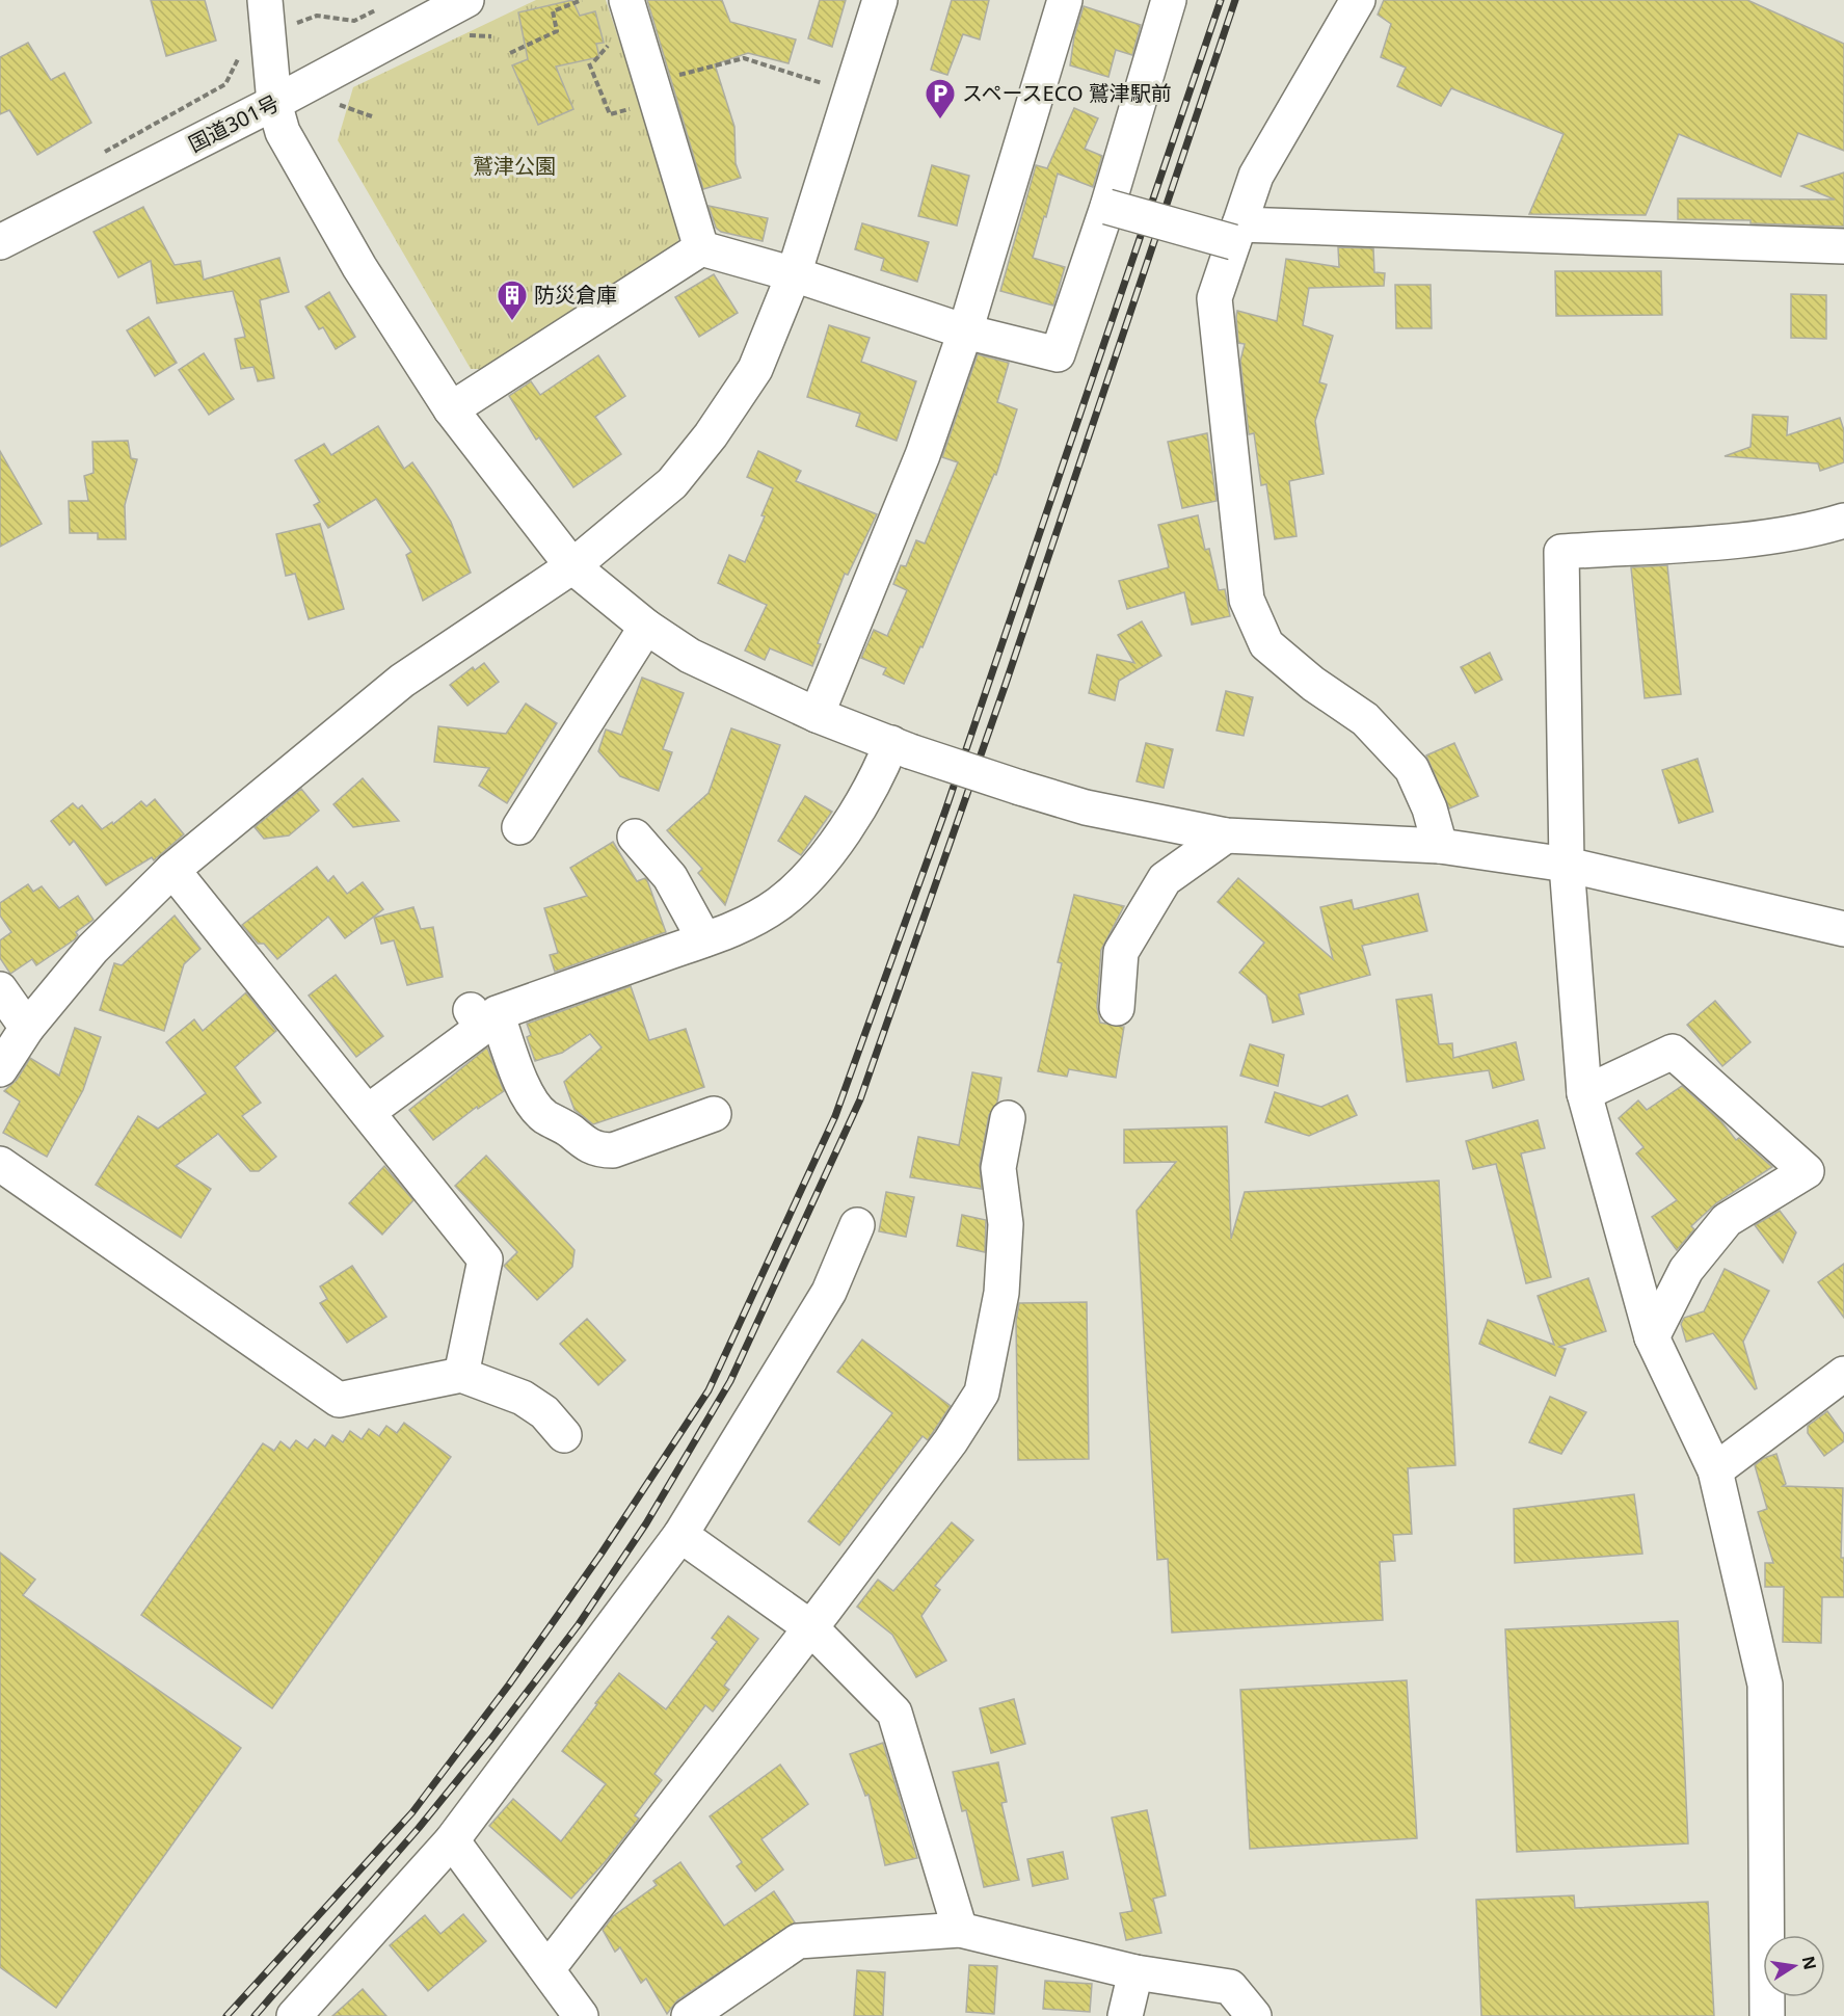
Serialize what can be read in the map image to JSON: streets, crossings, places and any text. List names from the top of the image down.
{
  "streets": {
    "main road": ["国道301号"]
  },
  "parks": ["鷲津公園"],
  "places": {
    "parking": ["スペースECO 鷲津駅前"],
    "building": ["防災倉庫"]
  },
  "north": "right"
}
